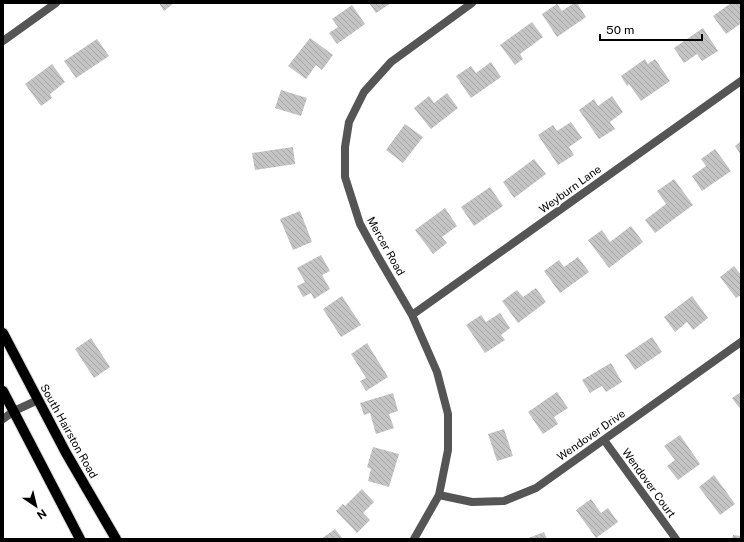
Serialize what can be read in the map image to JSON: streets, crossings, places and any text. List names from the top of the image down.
{
  "streets": {
    "main road": ["South Hairston Road"],
    "street": [
      "Weyburn Lane",
      "Mercer Road",
      "Wendover Drive",
      "Wendover Court"
    ]
  },
  "crossings": [
    ["Weyburn Lane", "Mercer Road"],
    ["Mercer Road", "Wendover Drive"],
    ["Wendover Drive", "Wendover Court"]
  ],
  "scale_bar": "50 m",
  "north": "bottom right"
}
